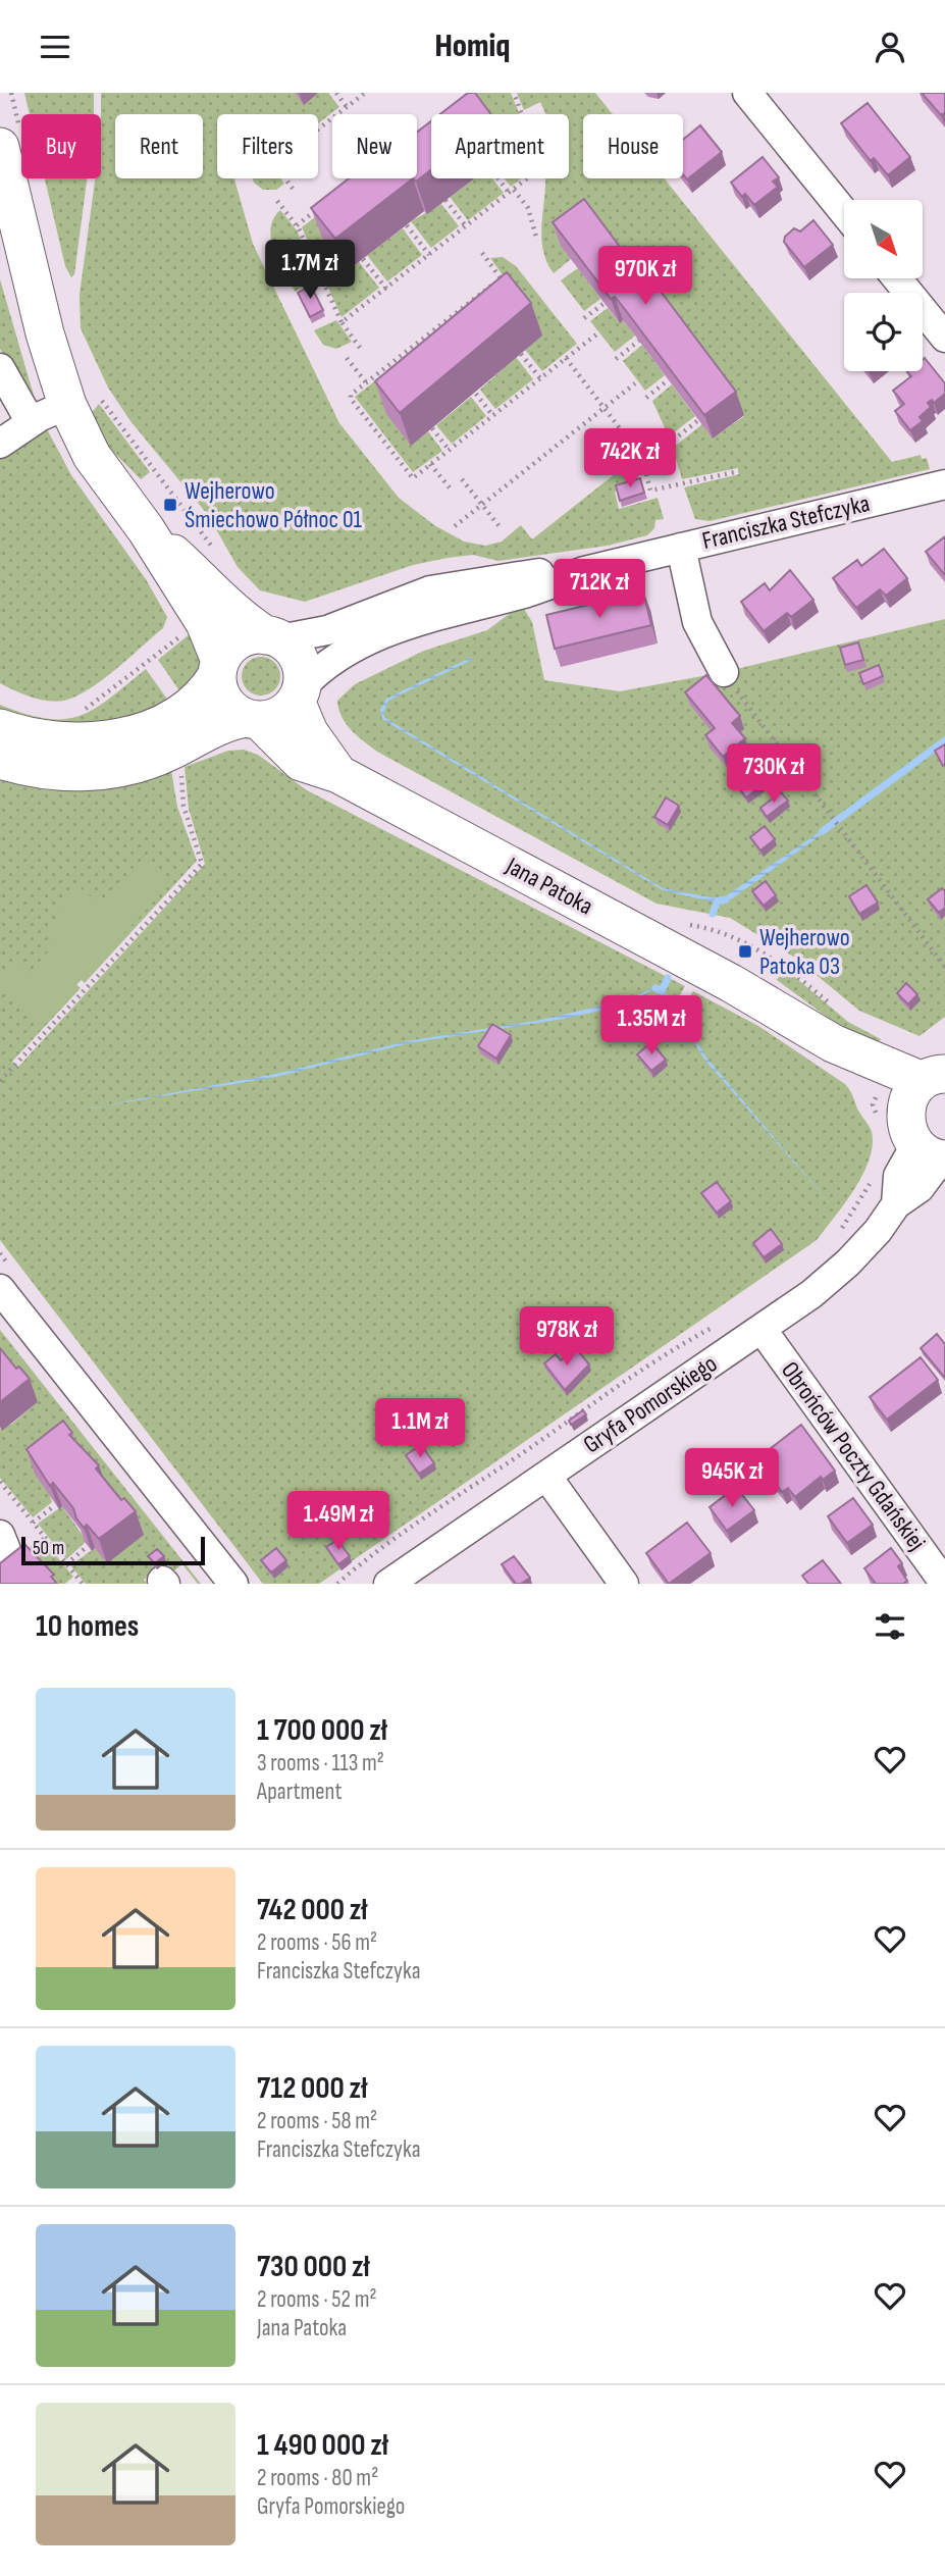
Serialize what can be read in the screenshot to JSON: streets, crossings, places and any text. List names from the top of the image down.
{
  "streets": {
    "main road": ["Jana Patoka"],
    "street": ["Franciszka Stefczyka", "Gryfa Pomorskiego", "Obrońców Poczty Gdańskiej"]
  },
  "crossings": [
    ["Franciszka Stefczyka", "Jana Patoka"],
    ["Gryfa Pomorskiego", "Obrońców Poczty Gdańskiej"]
  ],
  "places": {
    "transit": ["Wejherowo Śmiechowo Północ 01", "Wejherowo Patoka 03"]
  },
  "scale_bar": "50 m",
  "north": "bottom right",
  "page": {
    "header": "Homiq",
    "chip": [
      "Buy",
      "Rent",
      "Filters",
      "New",
      "Apartment",
      "House"
    ],
    "price": [
      "1.7M zł",
      "970K zł",
      "742K zł",
      "712K zł",
      "730K zł",
      "1.35M zł",
      "978K zł",
      "1.1M zł",
      "945K zł",
      "1.49M zł"
    ],
    "scale": "50 m",
    "heading": "10 homes",
    "list": [
      {
        "name": "1 700 000 zł",
        "note": "3 rooms · 113 m² · Apartment"
      },
      {
        "name": "742 000 zł",
        "note": "2 rooms · 56 m² · Franciszka Stefczyka"
      },
      {
        "name": "712 000 zł",
        "note": "2 rooms · 58 m² · Franciszka Stefczyka"
      },
      {
        "name": "730 000 zł",
        "note": "2 rooms · 52 m² · Jana Patoka"
      },
      {
        "name": "1 490 000 zł",
        "note": "2 rooms · 80 m² · Gryfa Pomorskiego"
      }
    ]
  }
}
